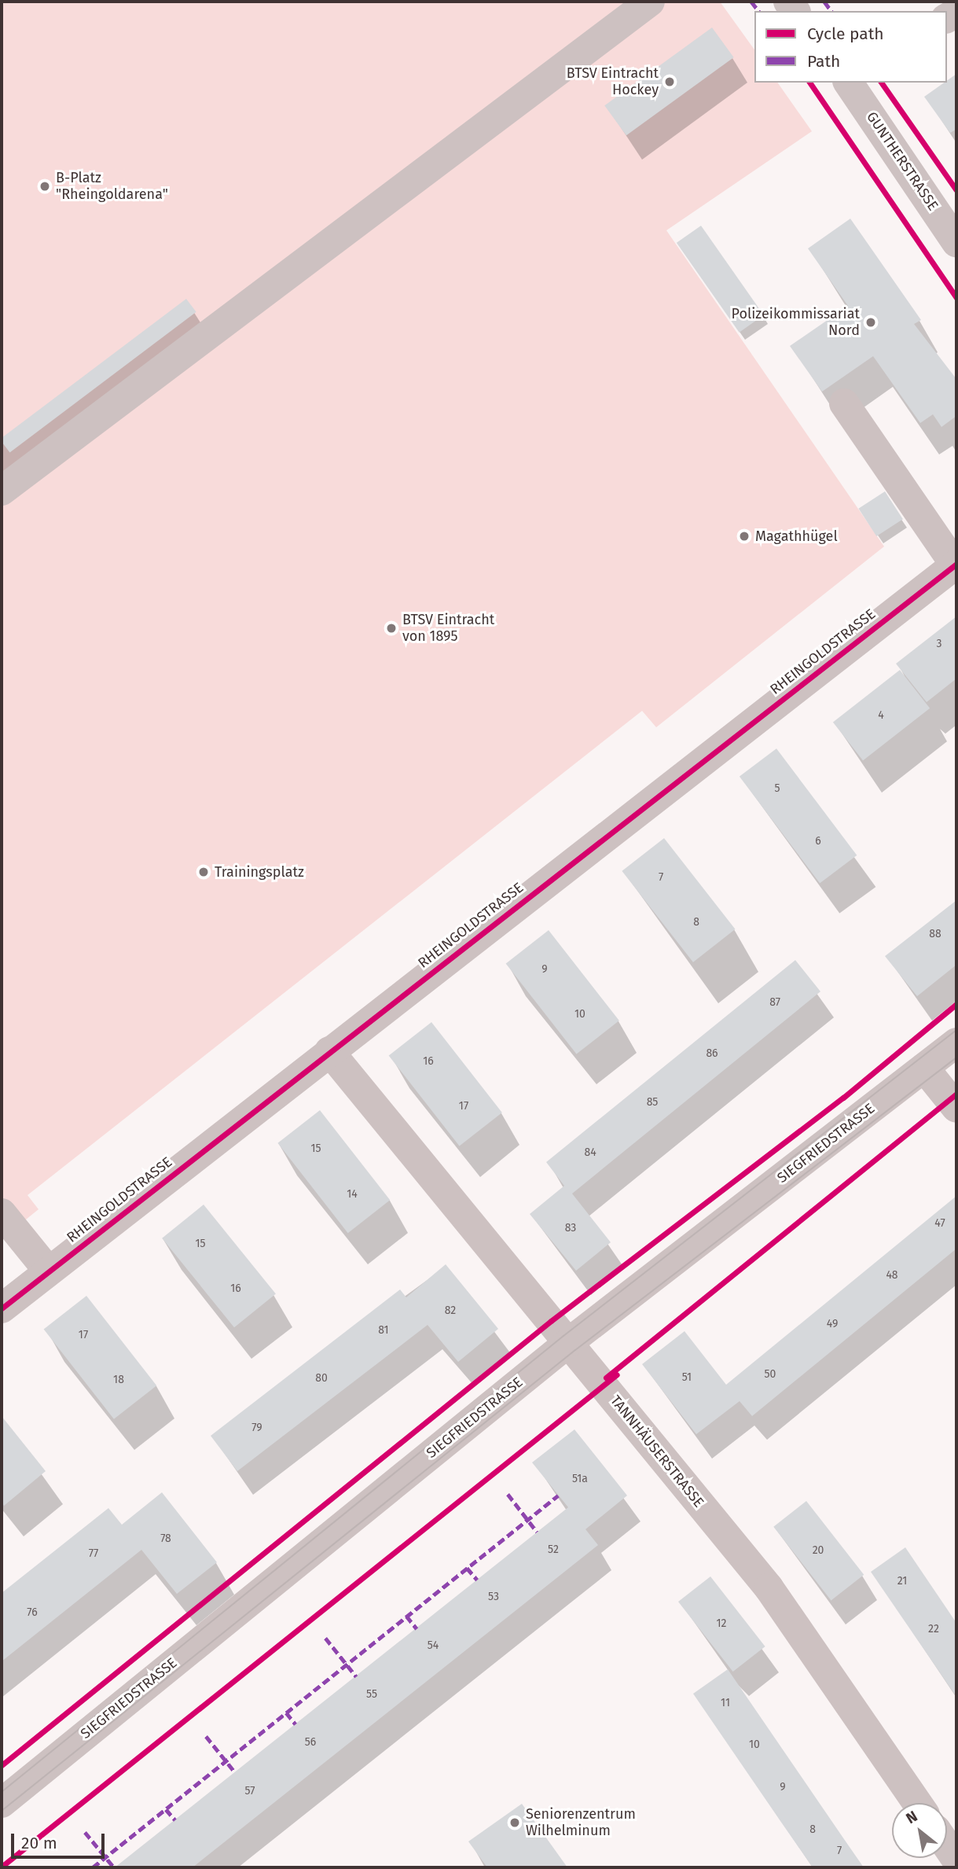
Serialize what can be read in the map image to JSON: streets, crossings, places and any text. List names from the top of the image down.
{
  "streets": {
    "street": [
      "GUNTHERSTRASSE",
      "RHEINGOLDSTRASSE",
      "SIEGFRIEDSTRASSE",
      "TANNHÄUSERSTRASSE"
    ]
  },
  "crossings": [
    ["RHEINGOLDSTRASSE", "TANNHÄUSERSTRASSE"],
    ["SIEGFRIEDSTRASSE", "TANNHÄUSERSTRASSE"]
  ],
  "places": [
    "BTSV Eintracht Hockey",
    "B-Platz \"Rheingoldarena\"",
    "Polizeikommissariat Nord",
    "Magathhügel",
    "BTSV Eintracht von 1895",
    "Trainingsplatz",
    "Seniorenzentrum Wilhelminum"
  ],
  "house_numbers": [
    "3",
    "4",
    "5",
    "6",
    "7",
    "8",
    "88",
    "9",
    "87",
    "10",
    "86",
    "16",
    "85",
    "17",
    "15",
    "84",
    "14",
    "47",
    "83",
    "15",
    "48",
    "16",
    "82",
    "49",
    "81",
    "17",
    "50",
    "51",
    "80",
    "18",
    "79",
    "51a",
    "78",
    "52",
    "20",
    "77",
    "21",
    "53",
    "76",
    "12",
    "22",
    "54",
    "55",
    "11",
    "56",
    "10",
    "9",
    "57",
    "8",
    "7"
  ],
  "legend": ["Cycle path", "Path"],
  "scale_bar": "20 m",
  "north": "top left"
}
